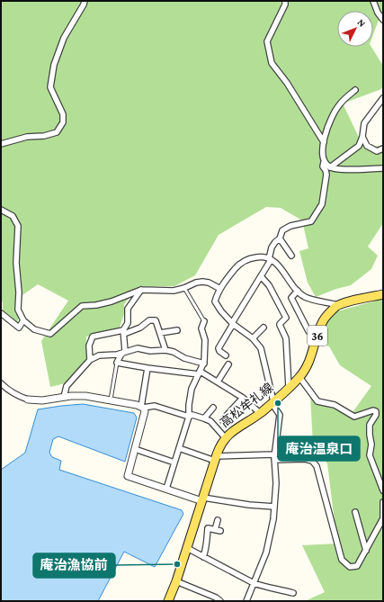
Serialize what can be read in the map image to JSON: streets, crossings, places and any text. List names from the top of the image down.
{
  "streets": {
    "main road": ["36", "高松牟礼線"]
  },
  "places": ["庵治温泉口", "庵治漁協前"],
  "north": "top right"
}
